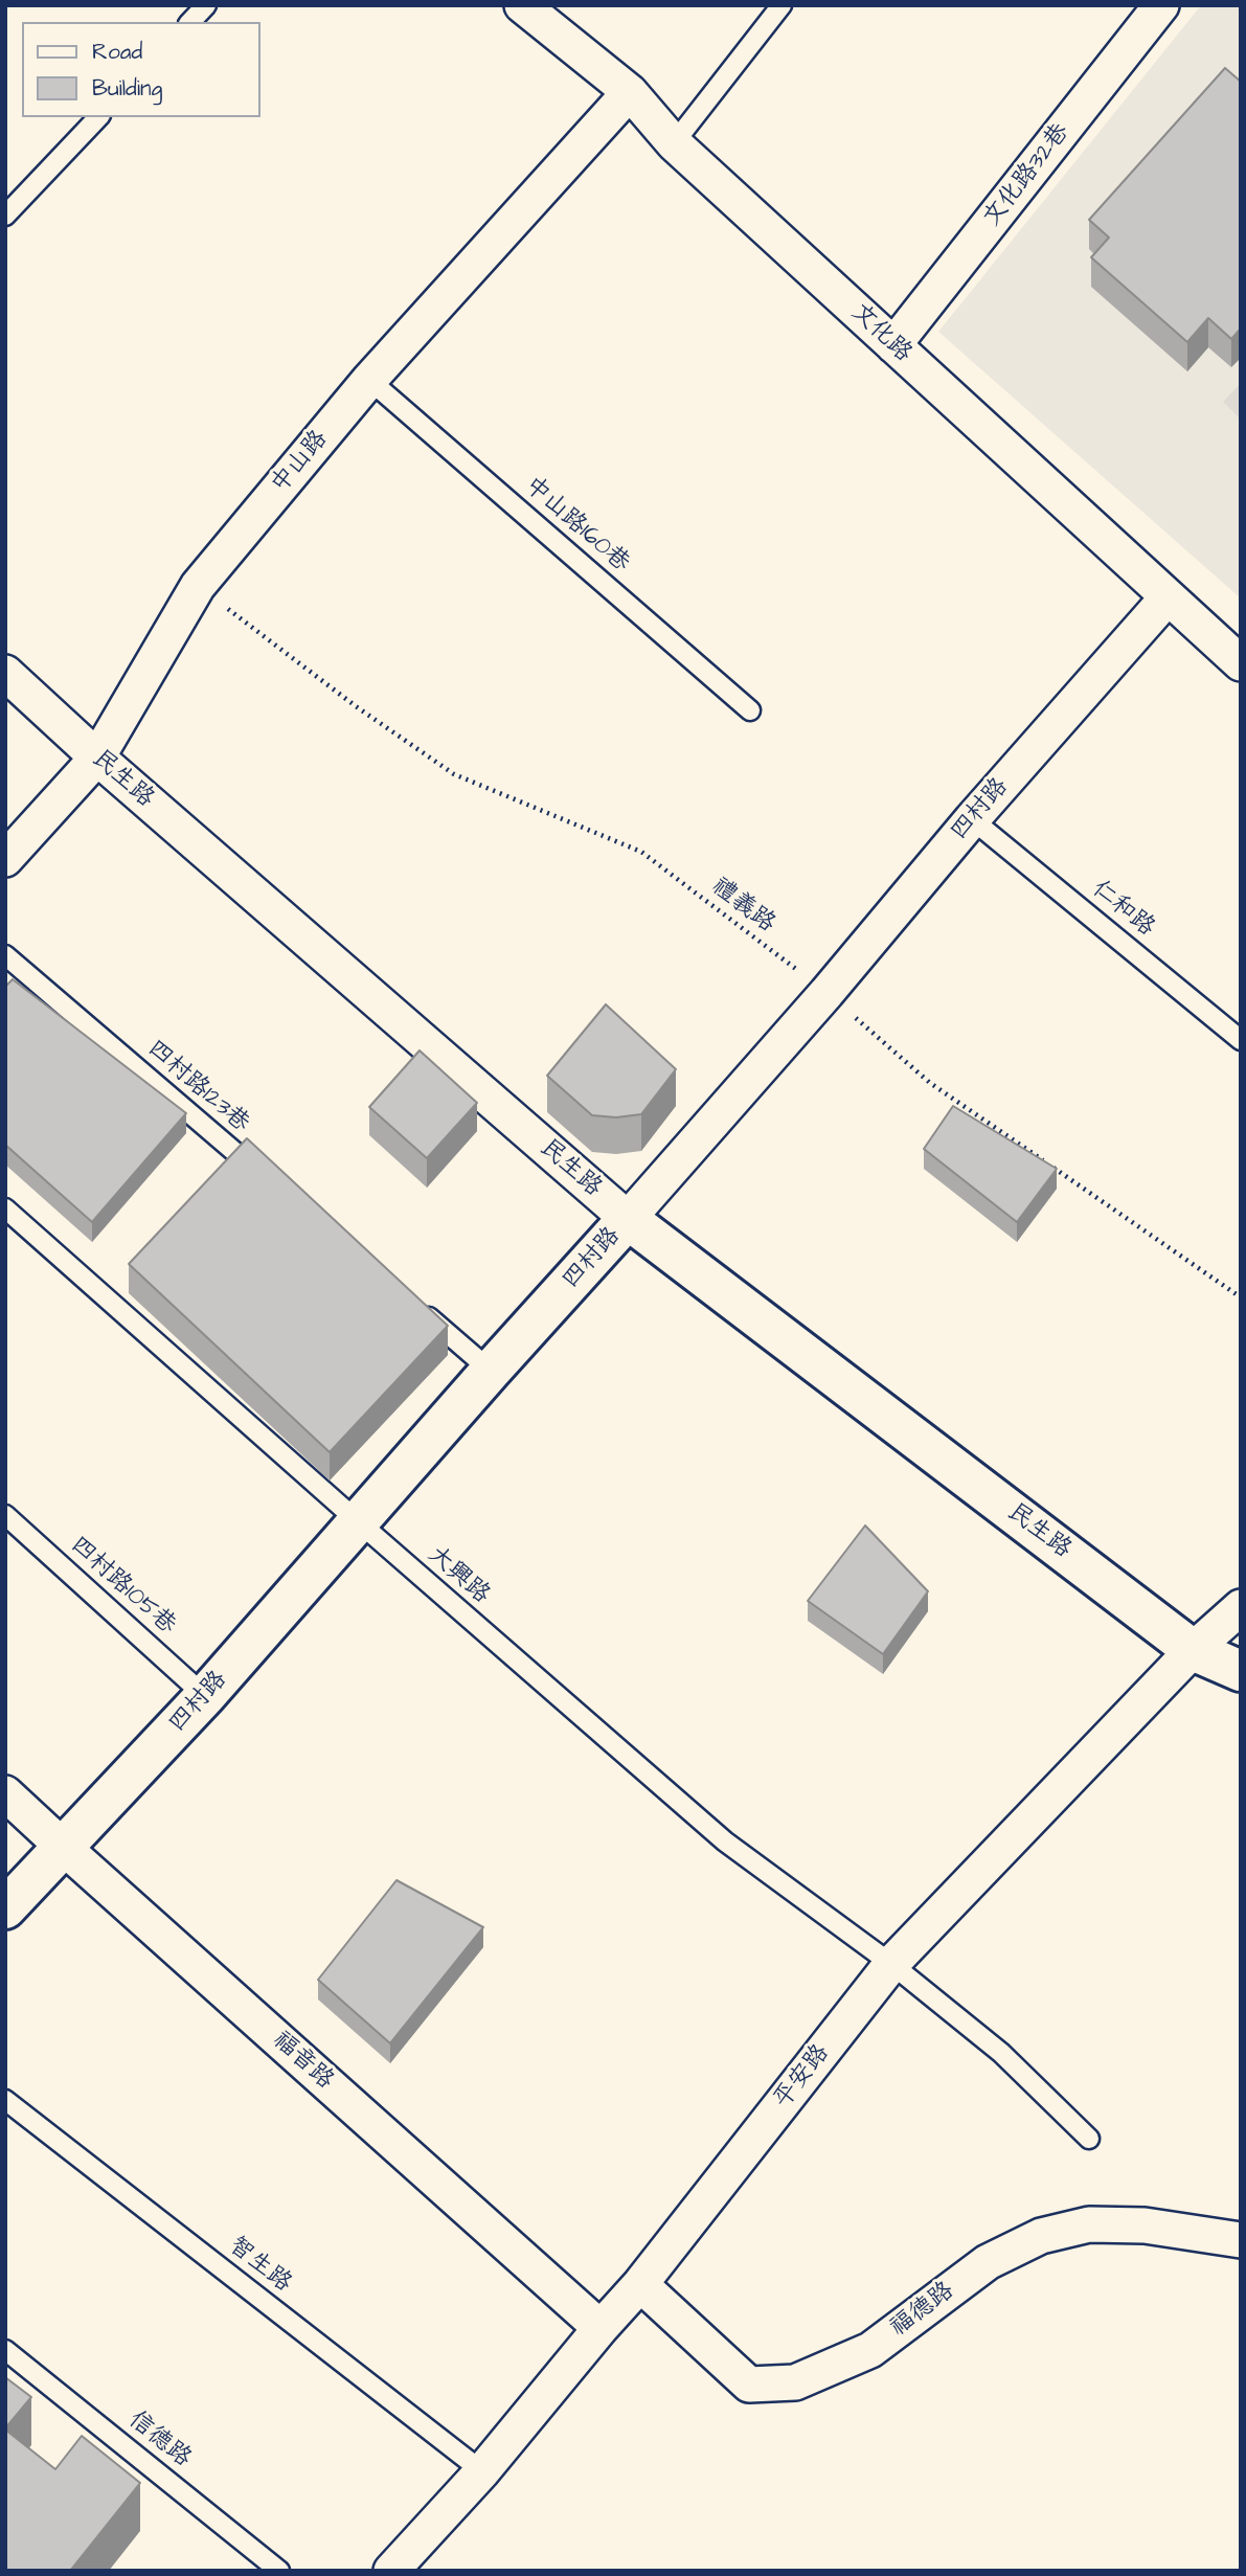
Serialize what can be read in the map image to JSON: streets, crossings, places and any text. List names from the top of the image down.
{
  "streets": {
    "main road": ["民生路", "四村路"],
    "street": [
      "文化路32巷",
      "文化路",
      "中山路",
      "福音路",
      "平安路",
      "福德路"
    ],
    "lane": [
      "中山路160巷",
      "仁和路",
      "四村路123巷",
      "大興路",
      "四村路105巷",
      "智生路",
      "信德路"
    ],
    "path": ["禮義路"]
  },
  "crossings": [
    ["文化路32巷", "文化路"],
    ["文化路", "中山路"],
    ["文化路", "四村路"],
    ["中山路", "中山路160巷"],
    ["中山路", "民生路"],
    ["中山路", "禮義路"],
    ["民生路", "四村路"],
    ["民生路", "平安路"],
    ["四村路", "禮義路"],
    ["四村路", "仁和路"],
    ["四村路", "大興路"],
    ["四村路", "四村路105巷"],
    ["四村路", "福音路"],
    ["大興路", "平安路"],
    ["福音路", "平安路"],
    ["平安路", "智生路"],
    ["平安路", "福德路"]
  ],
  "legend": ["Road", "Building"]
}
